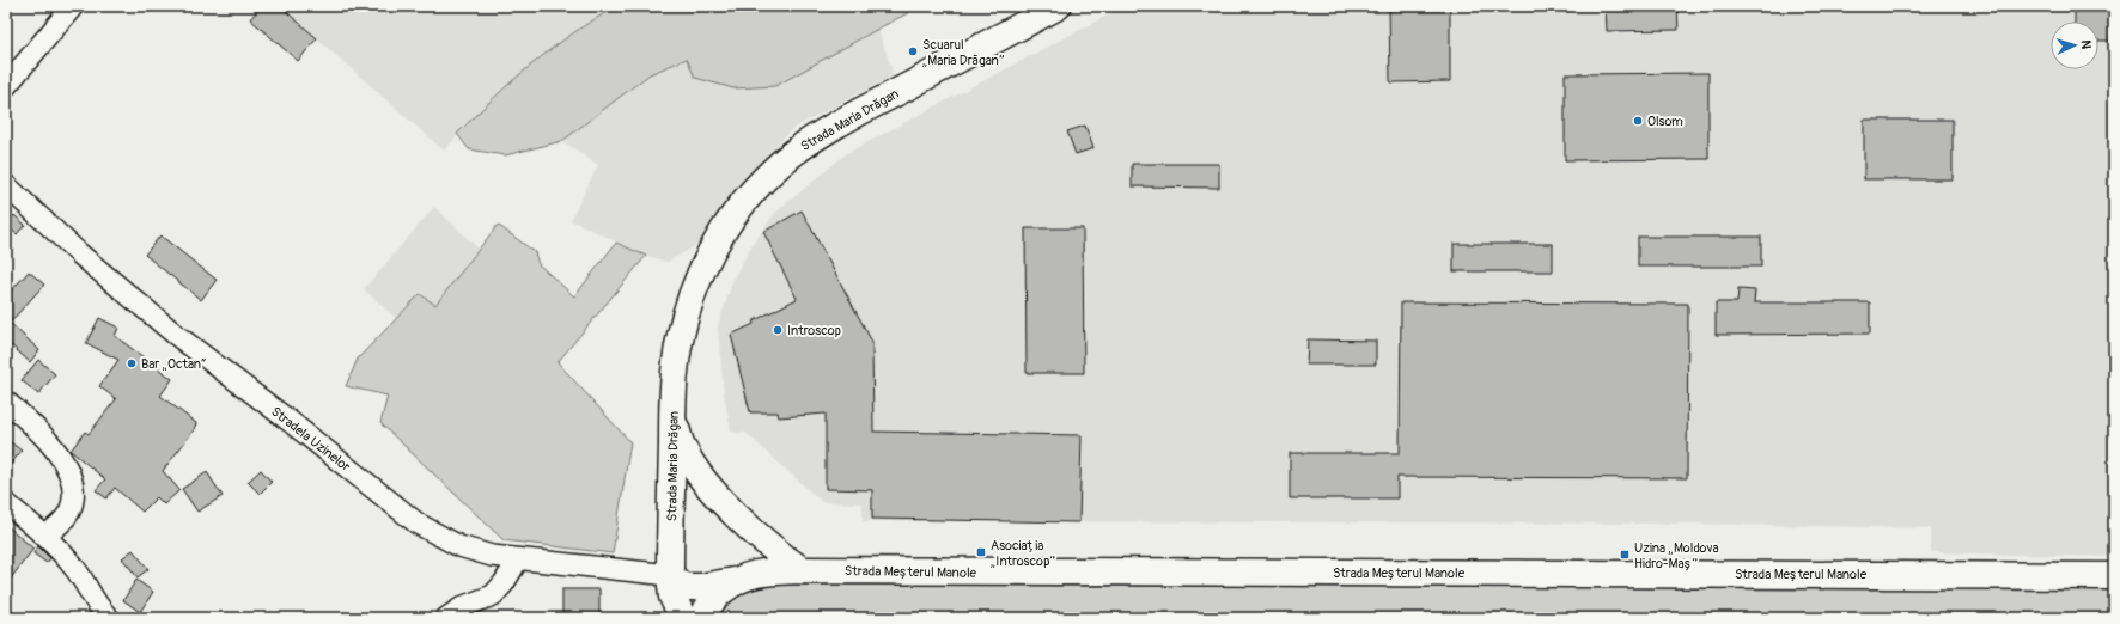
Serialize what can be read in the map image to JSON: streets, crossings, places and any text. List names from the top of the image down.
{
  "streets": {
    "main road": ["Strada Maria Drăgan", "Strada Meșterul Manole"],
    "street": ["Stradela Uzinelor"]
  },
  "crossings": [
    ["Strada Maria Drăgan", "Stradela Uzinelor"]
  ],
  "places": {
    "other": [
      "Scuarul „Maria Drăgan”",
      "Olsom",
      "Introscop",
      "Bar „Octan“"
    ],
    "transit": ["Asociația „Introscop”", "Uzina „Moldova Hidro-Maș”"]
  },
  "north": "right"
}
